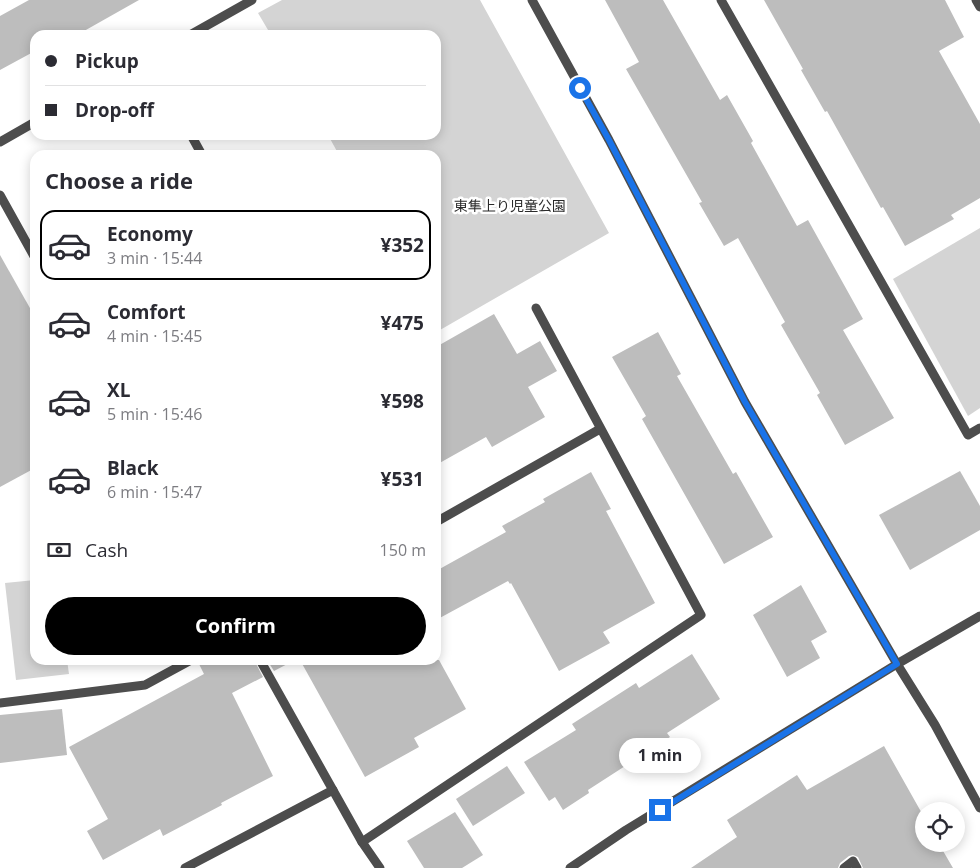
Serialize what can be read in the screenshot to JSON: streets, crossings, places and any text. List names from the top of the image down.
{
  "parks": ["東隼上り児童公園"],
  "page": {
    "banner": ["Pickup", "Drop-off"],
    "heading": "Choose a ride",
    "list": [
      {
        "name": "Economy",
        "note": "3 min · 15:44",
        "value": "¥352"
      },
      {
        "name": "Comfort",
        "note": "4 min · 15:45",
        "value": "¥475"
      },
      {
        "name": "XL",
        "note": "5 min · 15:46",
        "value": "¥598"
      },
      {
        "name": "Black",
        "note": "6 min · 15:47",
        "value": "¥531"
      }
    ],
    "pay": ["Cash", "150 m"],
    "buttons": "Confirm",
    "bubble": "1 min"
  }
}
